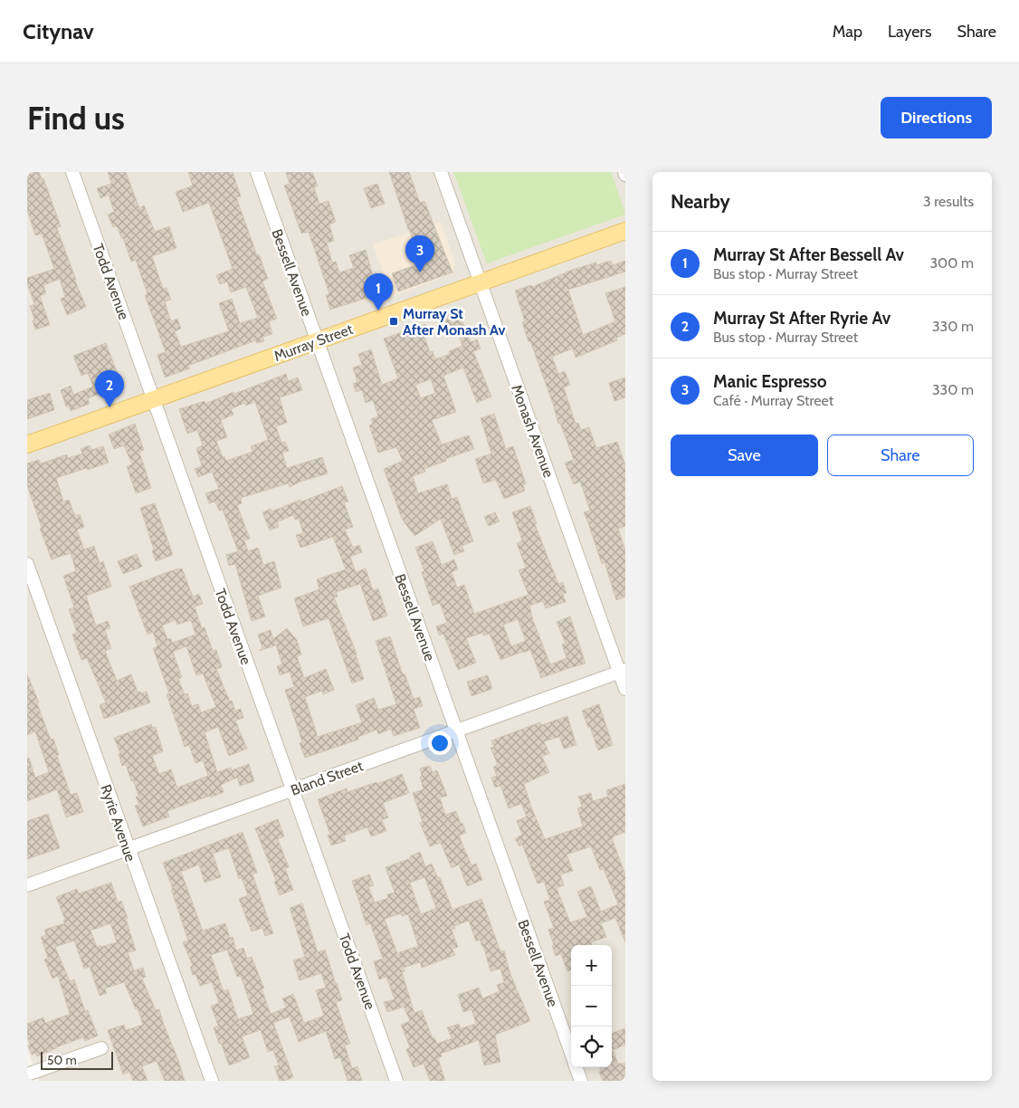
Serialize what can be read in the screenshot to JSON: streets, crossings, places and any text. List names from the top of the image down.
{
  "streets": {
    "main road": ["Murray Street"],
    "street": [
      "Bessell Avenue",
      "Todd Avenue",
      "Monash Avenue",
      "Bland Street",
      "Ryrie Avenue"
    ]
  },
  "crossings": [
    ["Bessell Avenue", "Murray Street"],
    ["Bessell Avenue", "Bland Street"],
    ["Todd Avenue", "Murray Street"],
    ["Todd Avenue", "Bland Street"],
    ["Murray Street", "Monash Avenue"],
    ["Monash Avenue", "Bland Street"],
    ["Bland Street", "Ryrie Avenue"]
  ],
  "places": {
    "transit": ["Murray St After Monash Av"]
  },
  "scale_bar": "50 m",
  "page": {
    "header": "Citynav",
    "nav": ["Map", "Layers", "Share"],
    "buttons": [
      "Directions",
      ["Save", "Share"]
    ],
    "title": "Find us",
    "heading": ["Nearby", "3 results"],
    "list": [
      {
        "mark": "1",
        "name": "Murray St After Bessell Av",
        "note": "Bus stop · Murray Street",
        "value": "300 m"
      },
      {
        "mark": "2",
        "name": "Murray St After Ryrie Av",
        "note": "Bus stop · Murray Street",
        "value": "330 m"
      },
      {
        "mark": "3",
        "name": "Manic Espresso",
        "note": "Café · Murray Street",
        "value": "330 m"
      }
    ],
    "pins": ["3", "1", "2"],
    "map_buttons": ["+", "−"],
    "scale": "50 m"
  }
}
